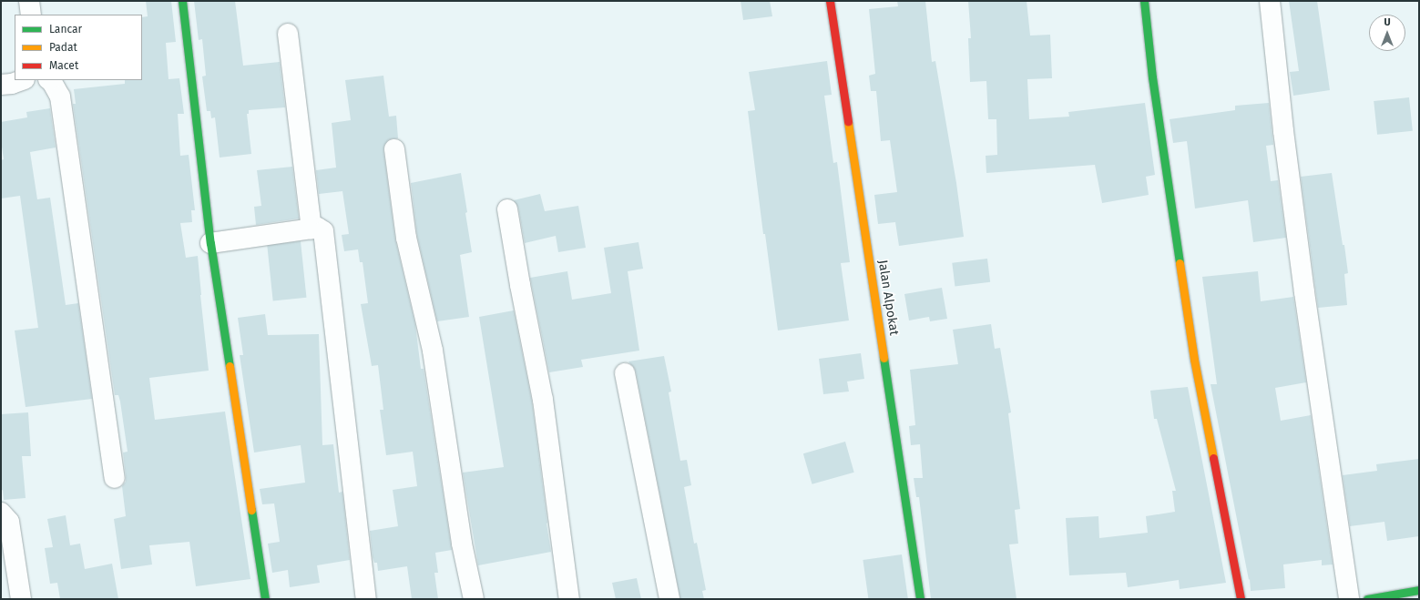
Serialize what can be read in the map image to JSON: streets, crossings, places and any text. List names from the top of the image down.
{
  "streets": {
    "street": ["Jalan Alpokat"]
  },
  "legend": ["Lancar", "Padat", "Macet"],
  "north": "top"
}
